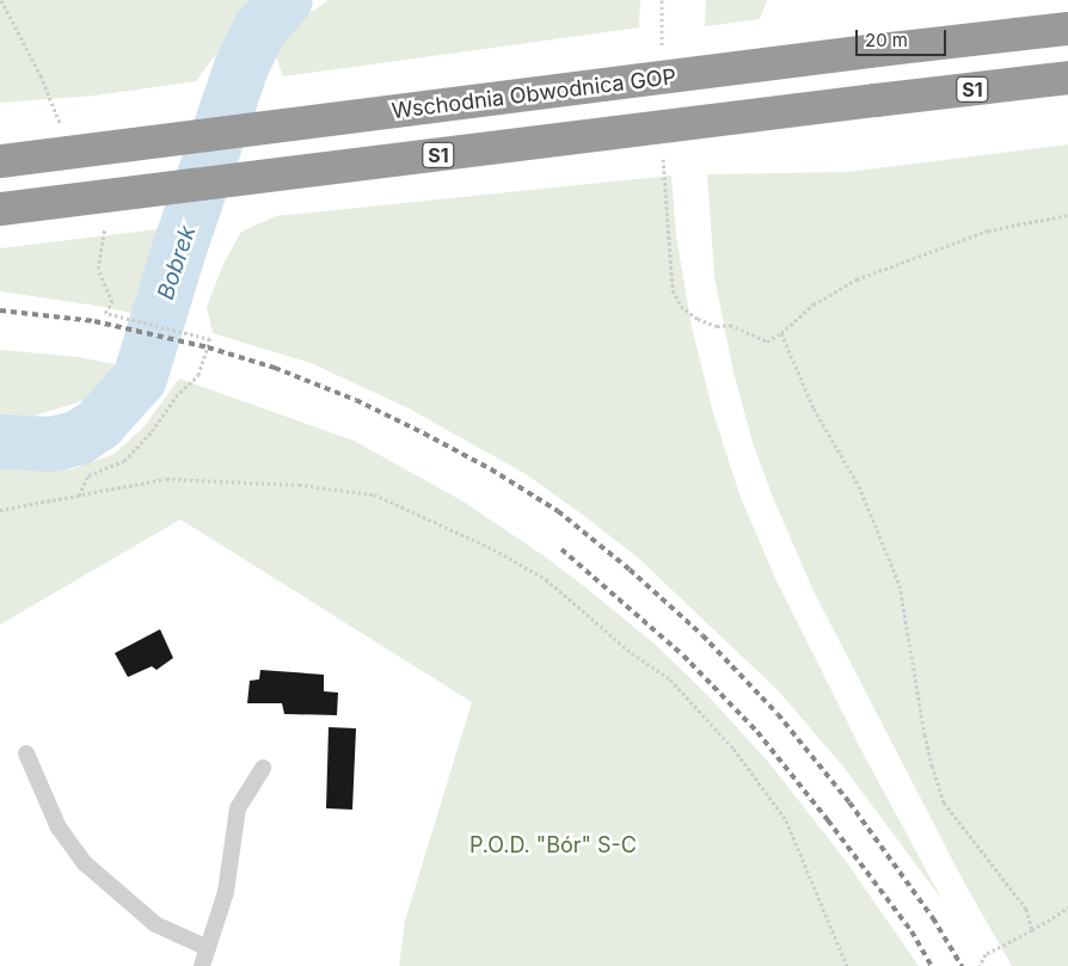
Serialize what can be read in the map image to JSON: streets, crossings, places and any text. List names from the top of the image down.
{
  "streets": {
    "highway": ["S1", "Wschodnia Obwodnica GOP"]
  },
  "water": ["Bobrek"],
  "parks": ["P.O.D. \"Bór\" S-C"],
  "scale_bar": "20 m"
}
